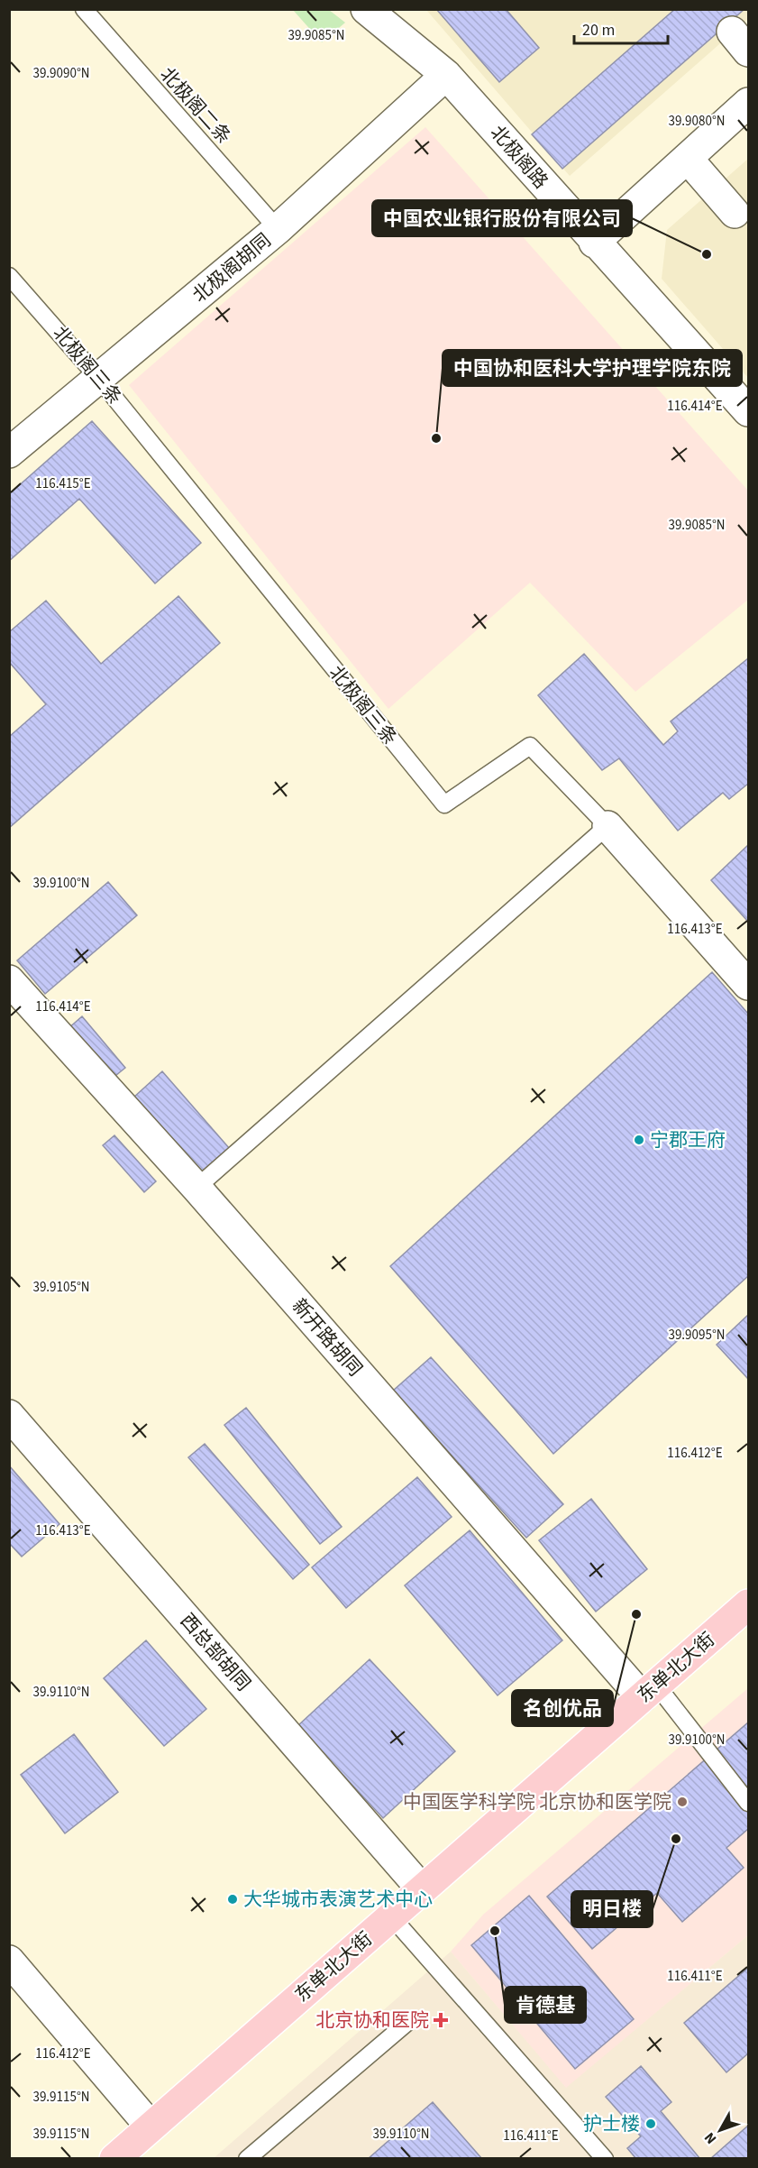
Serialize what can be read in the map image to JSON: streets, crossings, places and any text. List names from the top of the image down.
{
  "streets": {
    "main road": ["东单北大街"],
    "street": [
      "北极阁路",
      "北极阁胡同",
      "北极阁三条",
      "新开路胡同",
      "西总部胡同"
    ],
    "lane": ["北极阁二条"]
  },
  "crossings": [
    ["北极阁二条", "北极阁胡同"],
    ["北极阁路", "北极阁胡同"],
    ["北极阁胡同", "北极阁三条"],
    ["新开路胡同", "东单北大街"],
    ["西总部胡同", "东单北大街"]
  ],
  "places": {
    "other": [
      "中国农业银行股份有限公司",
      "中国协和医科大学护理学院东院",
      "宁郡王府",
      "名创优品",
      "中国医学科学院 北京协和医学院",
      "明日楼",
      "大华城市表演艺术中心",
      "肯德基",
      "护士楼"
    ],
    "health": ["北京协和医院"]
  },
  "scale_bar": "20 m",
  "north": "bottom left",
  "coordinates": [
    "39.9085°N",
    "39.9090°N",
    "39.9080°N",
    "116.414°E",
    "116.415°E",
    "39.9100°N",
    "116.413°E",
    "39.9105°N",
    "39.9095°N",
    "116.412°E",
    "39.9110°N",
    "116.411°E",
    "39.9115°N"
  ]
}
